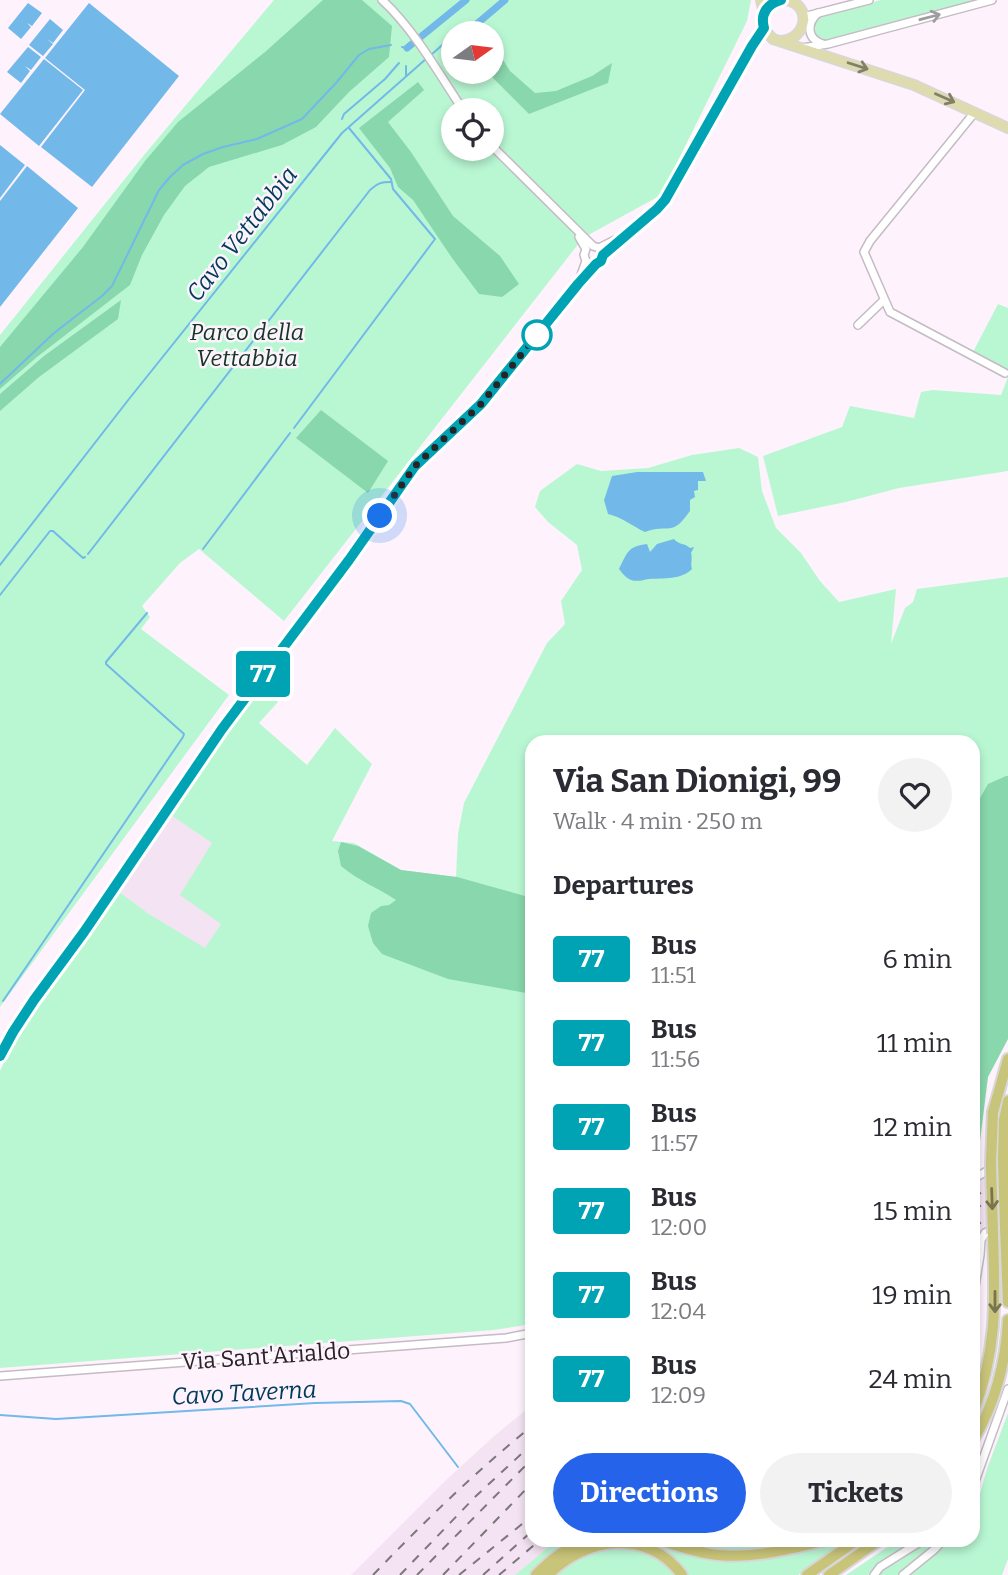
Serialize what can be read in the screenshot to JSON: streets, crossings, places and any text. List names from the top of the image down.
{
  "streets": {
    "street": ["Via Sant'Arialdo"]
  },
  "water": ["Cavo Vettabbia", "Cavo Taverna"],
  "parks": ["Parco della Vettabbia"],
  "lines": ["bus line 77"],
  "north": "right",
  "page": {
    "on_map": "77",
    "heading": [
      ["Via San Dionigi, 99", "Walk · 4 min · 250 m"],
      "Departures"
    ],
    "list": [
      {
        "mark": "77",
        "name": "Bus",
        "note": "11:51",
        "value": "6 min"
      },
      {
        "mark": "77",
        "name": "Bus",
        "note": "11:56",
        "value": "11 min"
      },
      {
        "mark": "77",
        "name": "Bus",
        "note": "11:57",
        "value": "12 min"
      },
      {
        "mark": "77",
        "name": "Bus",
        "note": "12:00",
        "value": "15 min"
      },
      {
        "mark": "77",
        "name": "Bus",
        "note": "12:04",
        "value": "19 min"
      },
      {
        "mark": "77",
        "name": "Bus",
        "note": "12:09",
        "value": "24 min"
      }
    ],
    "buttons": ["Directions", "Tickets"]
  }
}
